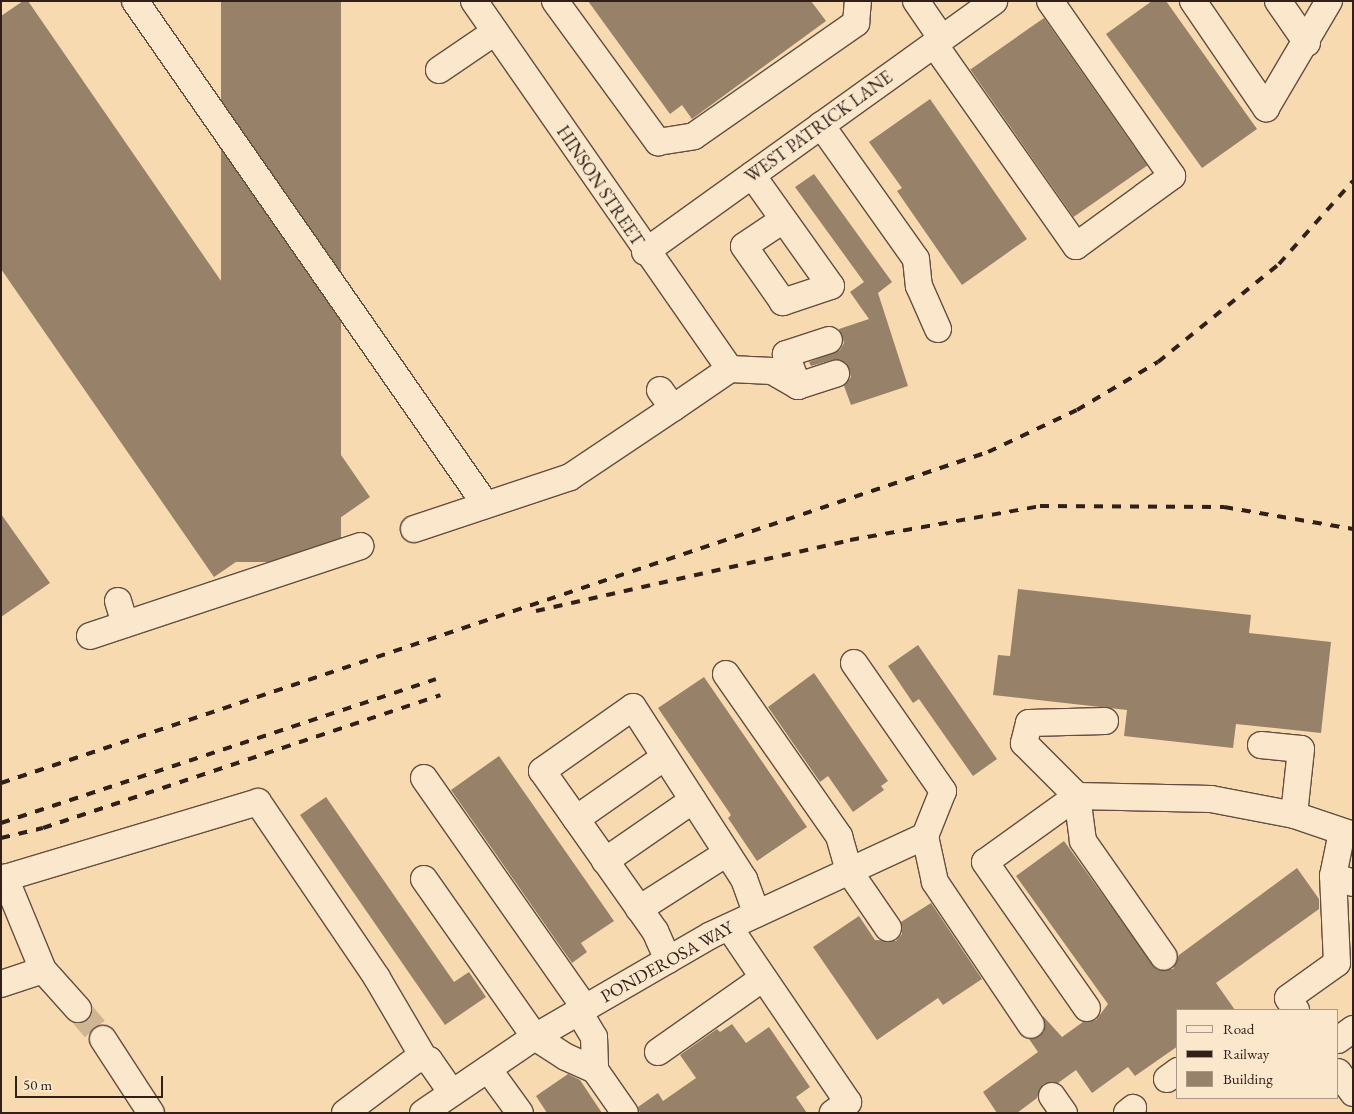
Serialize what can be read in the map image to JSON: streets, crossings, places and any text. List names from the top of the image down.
{
  "streets": {
    "street": ["WEST PATRICK LANE", "HINSON STREET", "PONDEROSA WAY"]
  },
  "crossings": [
    ["WEST PATRICK LANE", "HINSON STREET"]
  ],
  "legend": ["Road", "Railway", "Building"],
  "scale_bar": "50 m"
}
